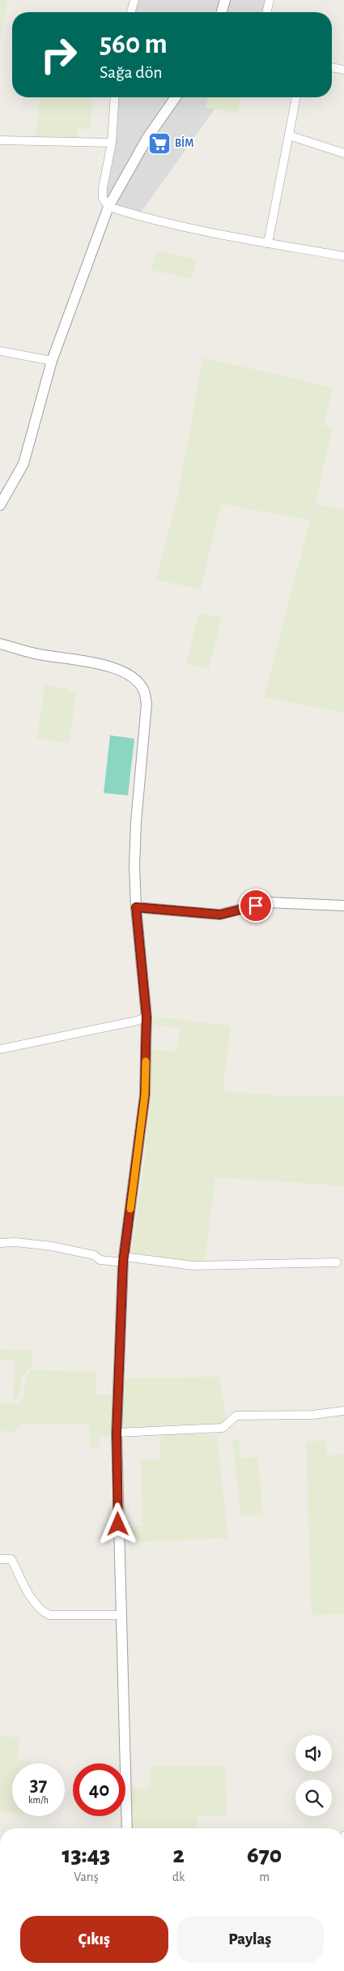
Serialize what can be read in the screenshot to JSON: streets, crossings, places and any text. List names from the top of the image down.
{
  "places": {
    "supermarket": ["BİM"]
  },
  "page": {
    "turn": ["560 m", "Sağa dön"],
    "speed": "37 km/h",
    "limit": "40",
    "eta": [
      "13:43",
      "Varış",
      "2",
      "dk",
      "670",
      "m"
    ],
    "buttons": ["Çıkış", "Paylaş"]
  }
}
